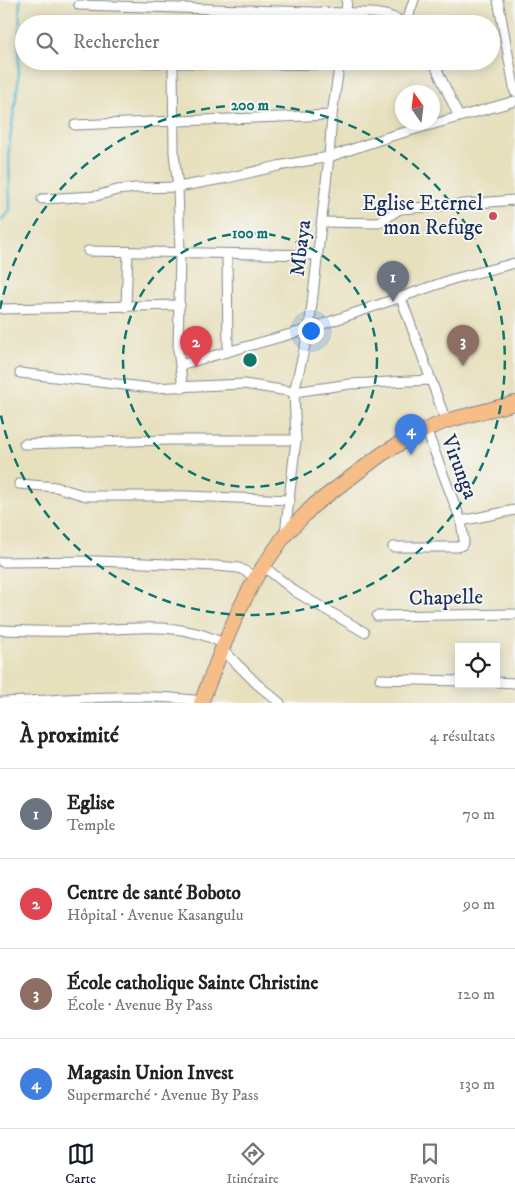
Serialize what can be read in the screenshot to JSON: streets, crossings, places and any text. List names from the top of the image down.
{
  "streets": {
    "street": ["Mbaya", "Virunga", "Chapelle"]
  },
  "places": ["Eglise Eternel mon Refuge"],
  "north": "top",
  "page": {
    "search": "Rechercher",
    "pins": [
      "1",
      "3",
      "2",
      "4"
    ],
    "heading": ["À proximité", "4 résultats"],
    "list": [
      {
        "mark": "1",
        "name": "Eglise",
        "note": "Temple",
        "value": "70 m"
      },
      {
        "mark": "2",
        "name": "Centre de santé Boboto",
        "note": "Hôpital · Avenue Kasangulu",
        "value": "90 m"
      },
      {
        "mark": "3",
        "name": "École catholique Sainte Christine",
        "note": "École · Avenue By Pass",
        "value": "120 m"
      },
      {
        "mark": "4",
        "name": "Magasin Union Invest",
        "note": "Supermarché · Avenue By Pass",
        "value": "130 m"
      }
    ],
    "nav": ["Carte", "Itinéraire", "Favoris"]
  },
  "rings": ["200 m", "100 m"]
}
